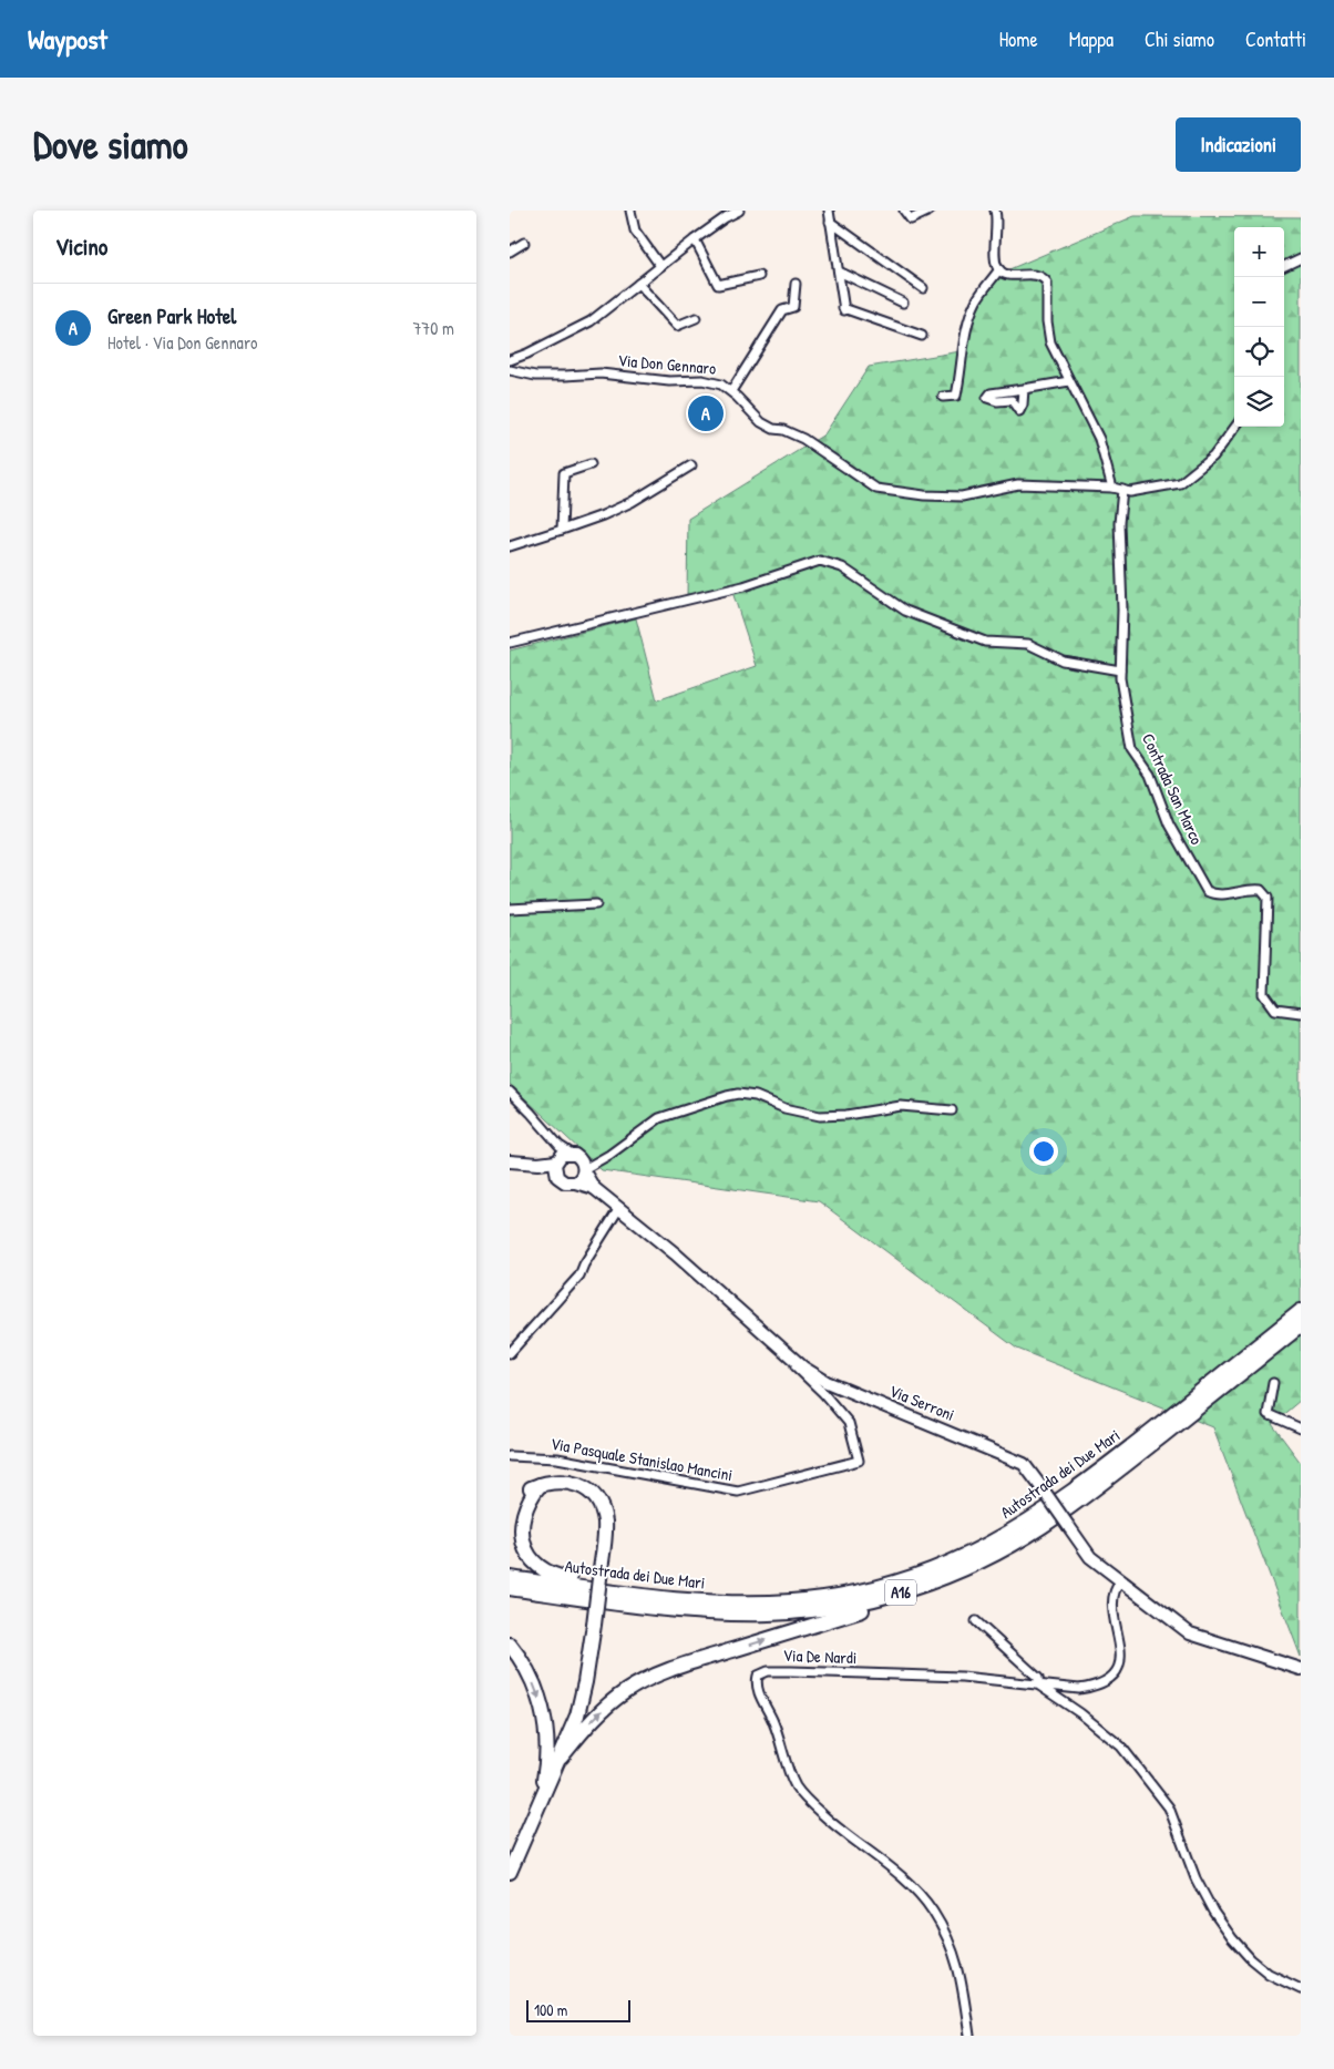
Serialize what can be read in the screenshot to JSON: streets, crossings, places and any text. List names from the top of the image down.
{
  "streets": {
    "highway": ["Autostrada dei Due Mari", "A16"],
    "main road": ["Via Serroni"],
    "street": [
      "Via Don Gennaro",
      "Contrada San Marco",
      "Via Pasquale Stanislao Mancini",
      "Via De Nardi"
    ]
  },
  "crossings": [
    ["Via Don Gennaro", "Contrada San Marco"],
    ["Via Serroni", "Via Pasquale Stanislao Mancini"],
    ["Via Serroni", "Via De Nardi"]
  ],
  "scale_bar": "100 m",
  "page": {
    "header": "Waypost",
    "nav": [
      "Home",
      "Mappa",
      "Chi siamo",
      "Contatti"
    ],
    "buttons": "Indicazioni",
    "title": "Dove siamo",
    "heading": "Vicino",
    "map_buttons": ["+", "−"],
    "list": [
      {
        "mark": "A",
        "name": "Green Park Hotel",
        "note": "Hotel · Via Don Gennaro",
        "value": "770 m"
      }
    ],
    "pins": "A",
    "scale": "100 m"
  }
}
